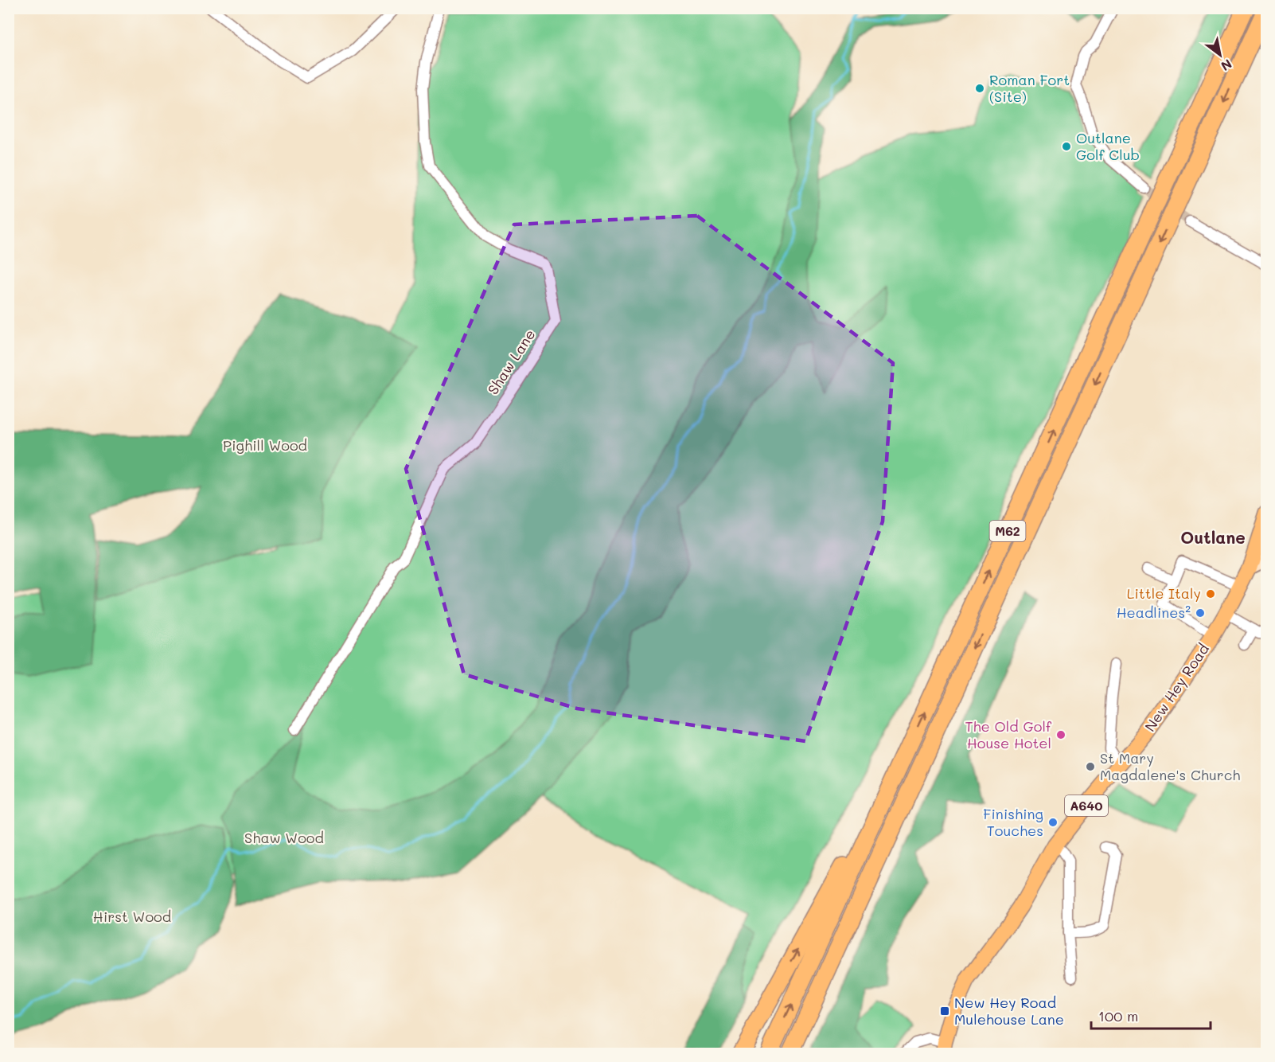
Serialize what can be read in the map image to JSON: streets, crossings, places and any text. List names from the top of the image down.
{
  "streets": {
    "highway": ["M62"],
    "main road": ["New Hey Road", "A640"],
    "street": ["Shaw Lane"]
  },
  "districts": ["Outlane"],
  "parks": ["Pighill Wood", "Shaw Wood", "Hirst Wood"],
  "places": {
    "other": [
      "Roman Fort (Site)",
      "Outlane Golf Club",
      "Little Italy",
      "Headlines²",
      "The Old Golf House Hotel",
      "St Mary Magdalene's Church",
      "Finishing Touches"
    ],
    "transit": ["New Hey Road Mulehouse Lane"]
  },
  "scale_bar": "100 m",
  "north": "bottom right"
}
